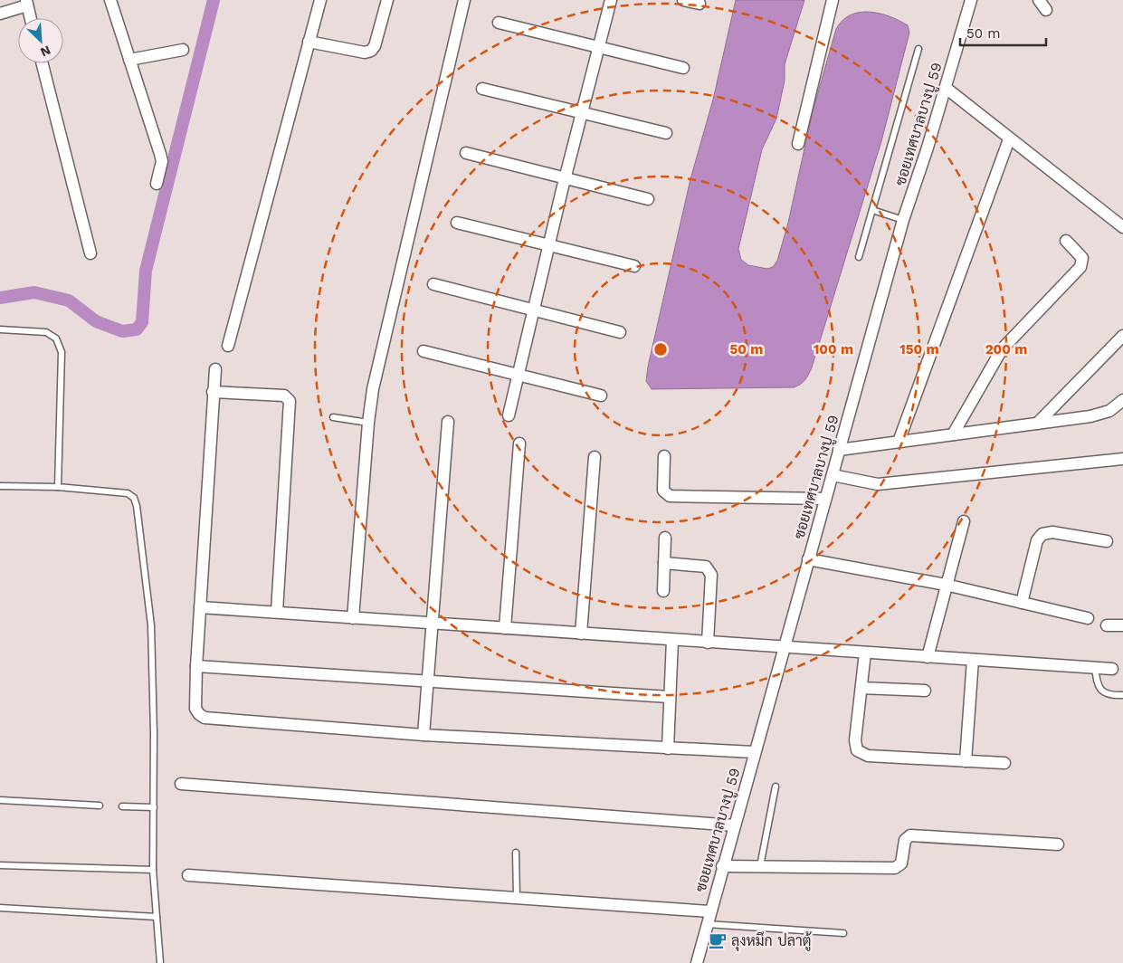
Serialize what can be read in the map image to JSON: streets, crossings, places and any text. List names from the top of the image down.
{
  "streets": {
    "street": ["ซอยเทศบาลบางปู 59"]
  },
  "places": {
    "cafe": ["ลุงหมึก ปลาตู้"]
  },
  "scale_bar": "50 m",
  "north": "bottom right",
  "rings": [
    "50 m",
    "100 m",
    "150 m",
    "200 m"
  ]
}
